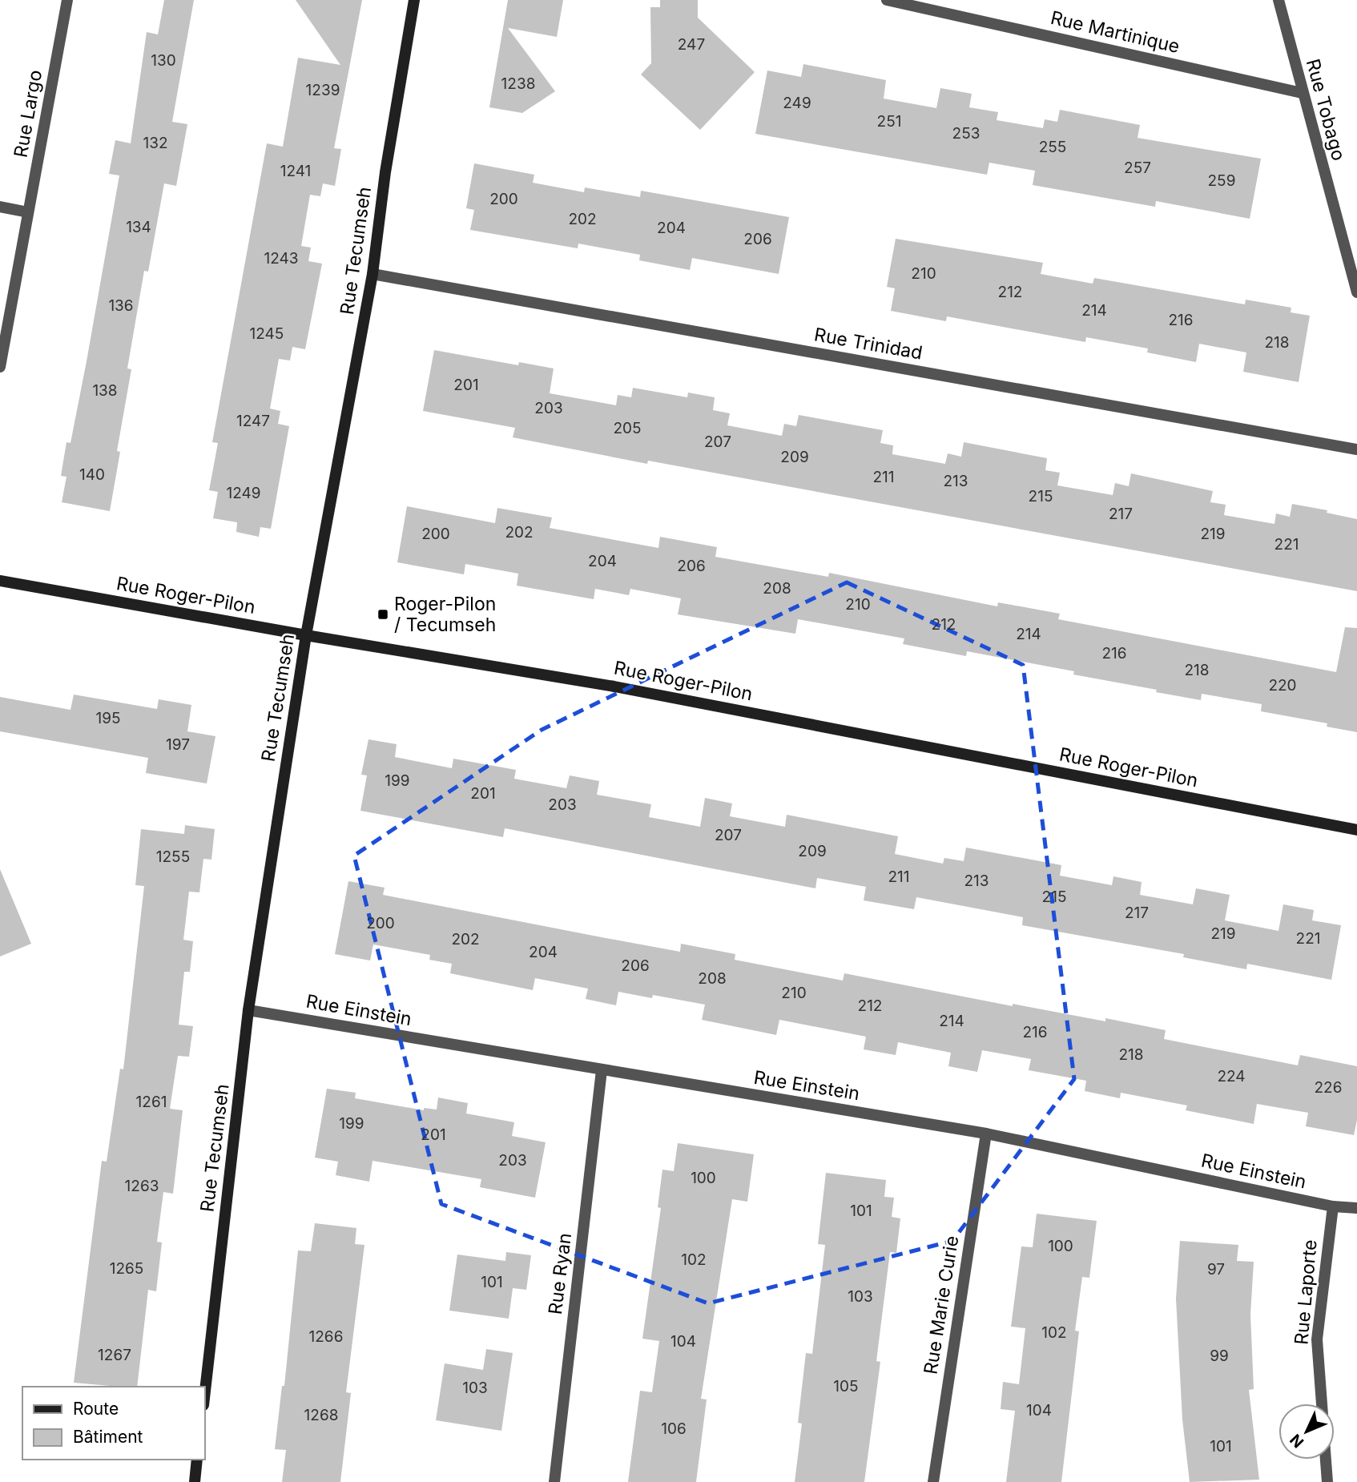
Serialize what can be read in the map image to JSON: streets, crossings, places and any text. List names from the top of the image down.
{
  "streets": {
    "street": [
      "Rue Martinique",
      "Rue Tobago",
      "Rue Largo",
      "Rue Tecumseh",
      "Rue Trinidad",
      "Rue Roger-Pilon",
      "Rue Einstein",
      "Rue Ryan",
      "Rue Laporte",
      "Rue Marie Curie"
    ]
  },
  "crossings": [
    ["Rue Martinique", "Rue Tobago"],
    ["Rue Tecumseh", "Rue Trinidad"],
    ["Rue Tecumseh", "Rue Roger-Pilon"],
    ["Rue Tecumseh", "Rue Einstein"],
    ["Rue Einstein", "Rue Ryan"],
    ["Rue Einstein", "Rue Laporte"],
    ["Rue Einstein", "Rue Marie Curie"]
  ],
  "places": {
    "transit": ["Roger-Pilon / Tecumseh"]
  },
  "house_numbers": [
    "247",
    "130",
    "1238",
    "1239",
    "249",
    "251",
    "253",
    "132",
    "255",
    "257",
    "1241",
    "259",
    "200",
    "202",
    "134",
    "204",
    "206",
    "1243",
    "210",
    "212",
    "136",
    "214",
    "216",
    "1245",
    "218",
    "201",
    "138",
    "203",
    "1247",
    "205",
    "207",
    "209",
    "140",
    "211",
    "213",
    "1249",
    "215",
    "217",
    "202",
    "200",
    "219",
    "221",
    "204",
    "206",
    "208",
    "210",
    "212",
    "214",
    "216",
    "218",
    "220",
    "195",
    "197",
    "199",
    "201",
    "203",
    "207",
    "209",
    "1255",
    "211",
    "213",
    "215",
    "217",
    "200",
    "219",
    "221",
    "202",
    "204",
    "206",
    "208",
    "210",
    "212",
    "214",
    "216",
    "218",
    "224",
    "226",
    "1261",
    "199",
    "201",
    "203",
    "100",
    "1263",
    "101",
    "100",
    "102",
    "1265",
    "97",
    "101",
    "103",
    "102",
    "1266",
    "104",
    "1267",
    "99",
    "105",
    "103",
    "104",
    "1268",
    "106",
    "101"
  ],
  "legend": ["Route", "Bâtiment"],
  "north": "bottom left"
}
